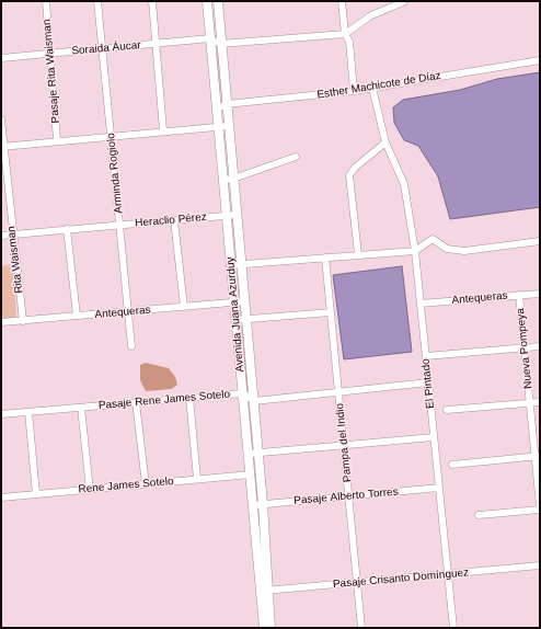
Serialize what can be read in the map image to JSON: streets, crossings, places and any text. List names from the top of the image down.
{
  "streets": {
    "main road": ["Avenida Juana Azurduy"],
    "street": [
      "Soraida Áucar",
      "Pasaje Rita Waisman",
      "Esther Machicote de Díaz",
      "Arminda Rogiolo",
      "Heraclio Pérez",
      "Rita Waisman",
      "Antequeras",
      "Nueva Pompeya",
      "El Pintado",
      "Pasaje Rene James Sotelo",
      "Pampa del Indio",
      "Rene James Sotelo",
      "Pasaje Alberto Torres",
      "Pasaje Crisanto Domínguez"
    ]
  },
  "crossings": [
    ["Soraida Áucar", "Pasaje Rita Waisman"],
    ["Soraida Áucar", "Arminda Rogiolo"],
    ["Soraida Áucar", "Avenida Juana Azurduy"],
    ["Esther Machicote de Díaz", "Avenida Juana Azurduy"],
    ["Esther Machicote de Díaz", "El Pintado"],
    ["Arminda Rogiolo", "Heraclio Pérez"],
    ["Arminda Rogiolo", "Antequeras"],
    ["Heraclio Pérez", "Rita Waisman"],
    ["Heraclio Pérez", "Avenida Juana Azurduy"],
    ["Rita Waisman", "Antequeras"],
    ["Antequeras", "Avenida Juana Azurduy"],
    ["Antequeras", "Nueva Pompeya"],
    ["Antequeras", "El Pintado"],
    ["Avenida Juana Azurduy", "Pasaje Rene James Sotelo"],
    ["Avenida Juana Azurduy", "Rene James Sotelo"],
    ["Avenida Juana Azurduy", "Pasaje Alberto Torres"],
    ["Avenida Juana Azurduy", "Pasaje Crisanto Domínguez"],
    ["El Pintado", "Pasaje Alberto Torres"],
    ["El Pintado", "Pasaje Crisanto Domínguez"],
    ["Pampa del Indio", "Pasaje Alberto Torres"],
    ["Pampa del Indio", "Pasaje Crisanto Domínguez"]
  ]
}
